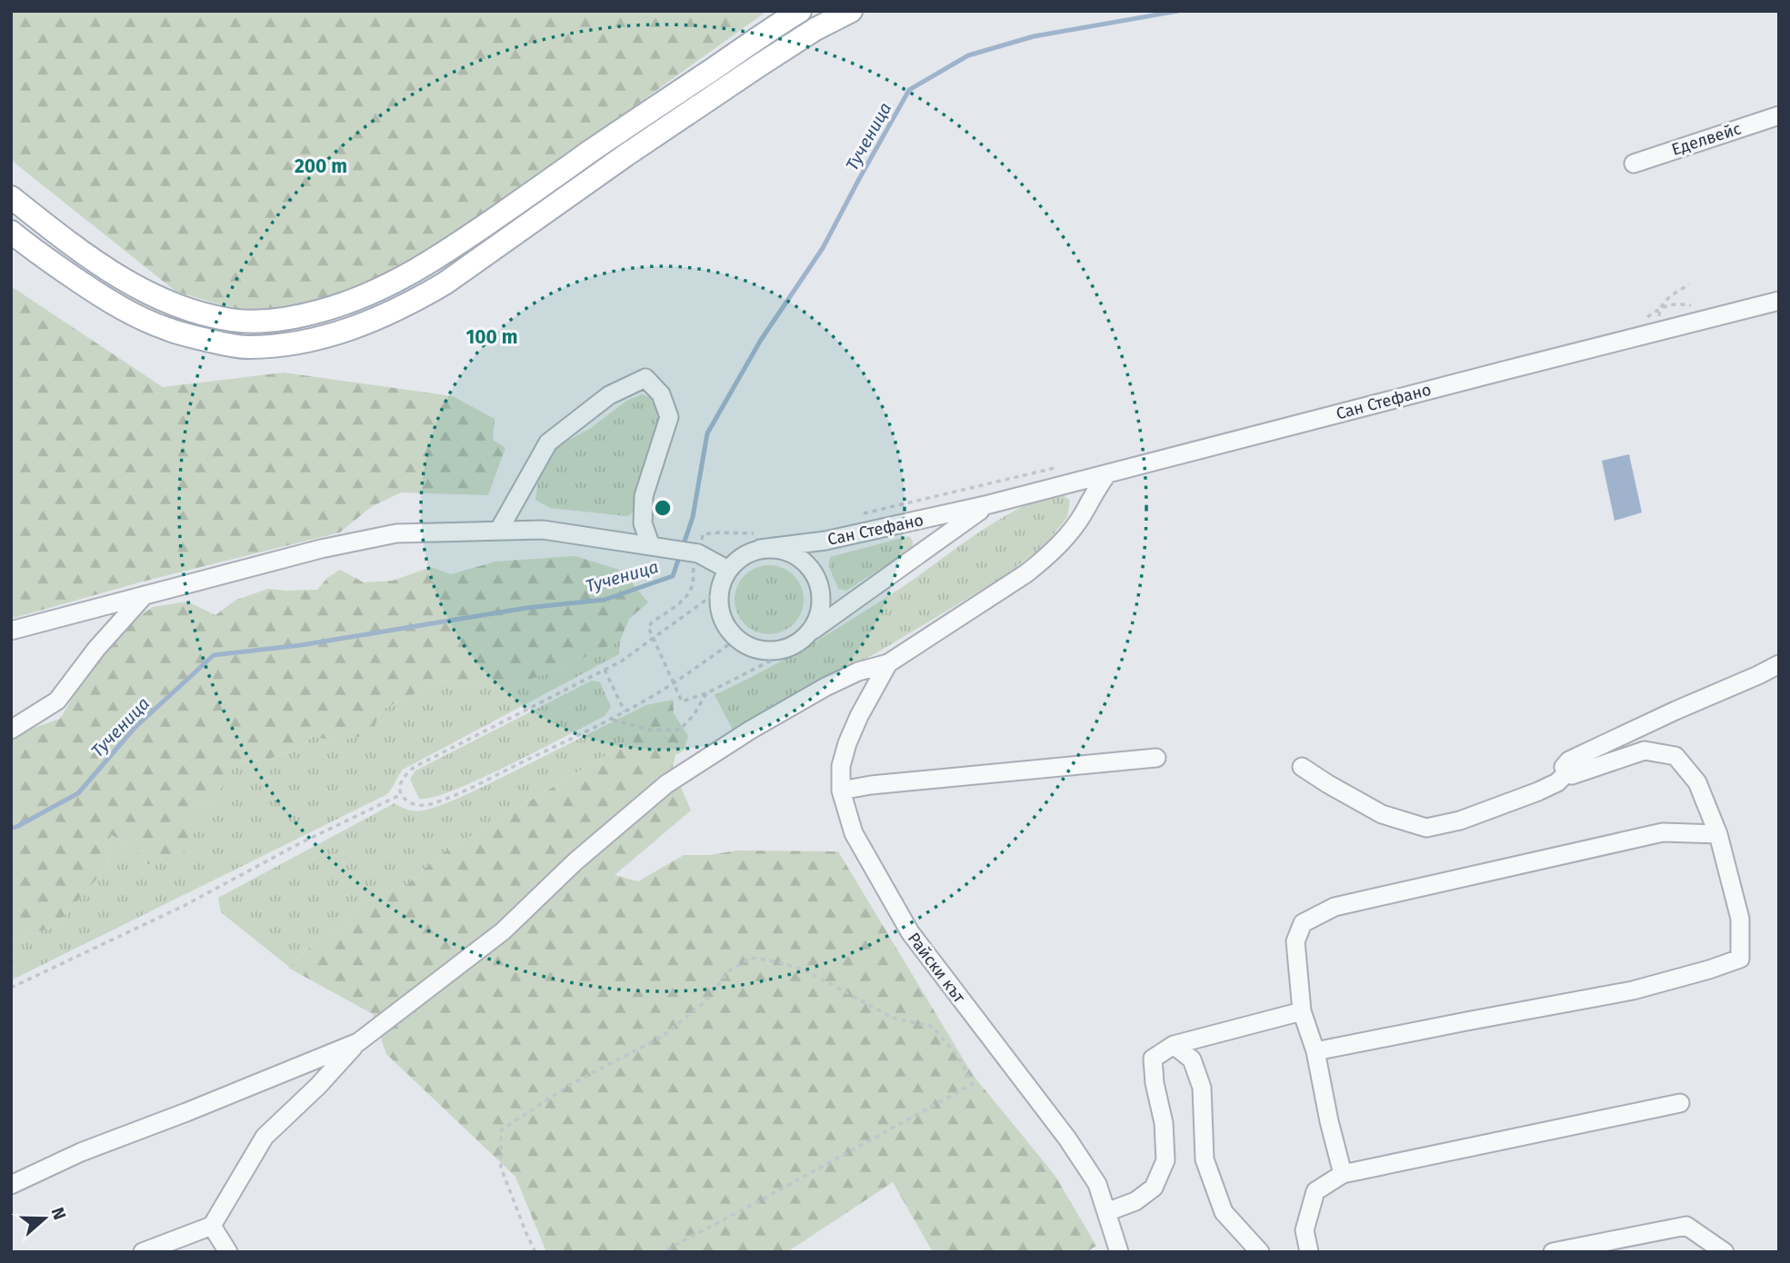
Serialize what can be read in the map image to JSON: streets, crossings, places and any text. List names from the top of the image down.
{
  "streets": {
    "street": ["Еделвейс", "Сан Стефано", "Райски кът"]
  },
  "water": ["Тученица"],
  "north": "right",
  "rings": ["200 m", "100 m"]
}
